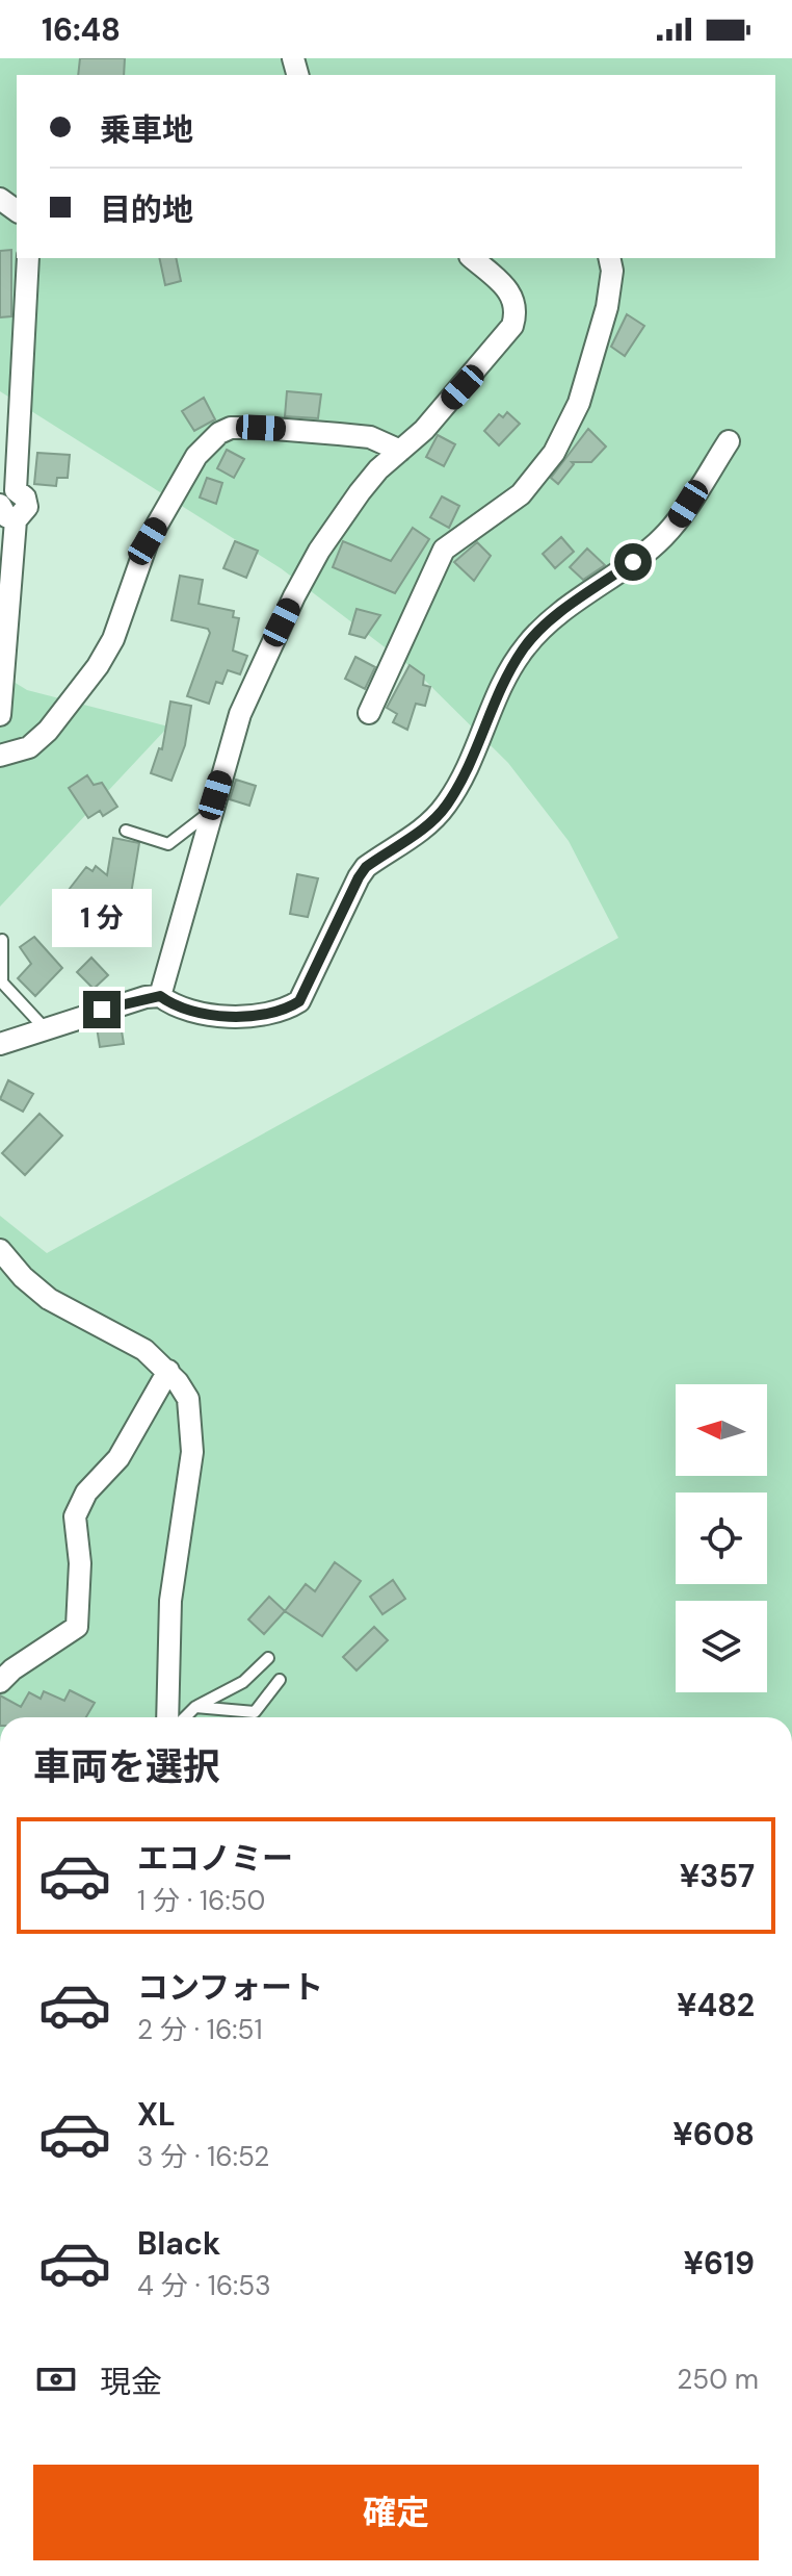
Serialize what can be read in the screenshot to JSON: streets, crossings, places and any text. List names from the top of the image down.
{
  "north": "left",
  "page": {
    "status": "16:48",
    "banner": ["乗車地", "目的地"],
    "bubble": "1 分",
    "heading": "車両を選択",
    "list": [
      {
        "name": "エコノミー",
        "note": "1 分 · 16:50",
        "value": "¥357"
      },
      {
        "name": "コンフォート",
        "note": "2 分 · 16:51",
        "value": "¥482"
      },
      {
        "name": "XL",
        "note": "3 分 · 16:52",
        "value": "¥608"
      },
      {
        "name": "Black",
        "note": "4 分 · 16:53",
        "value": "¥619"
      }
    ],
    "pay": ["現金", "250 m"],
    "buttons": "確定"
  }
}
